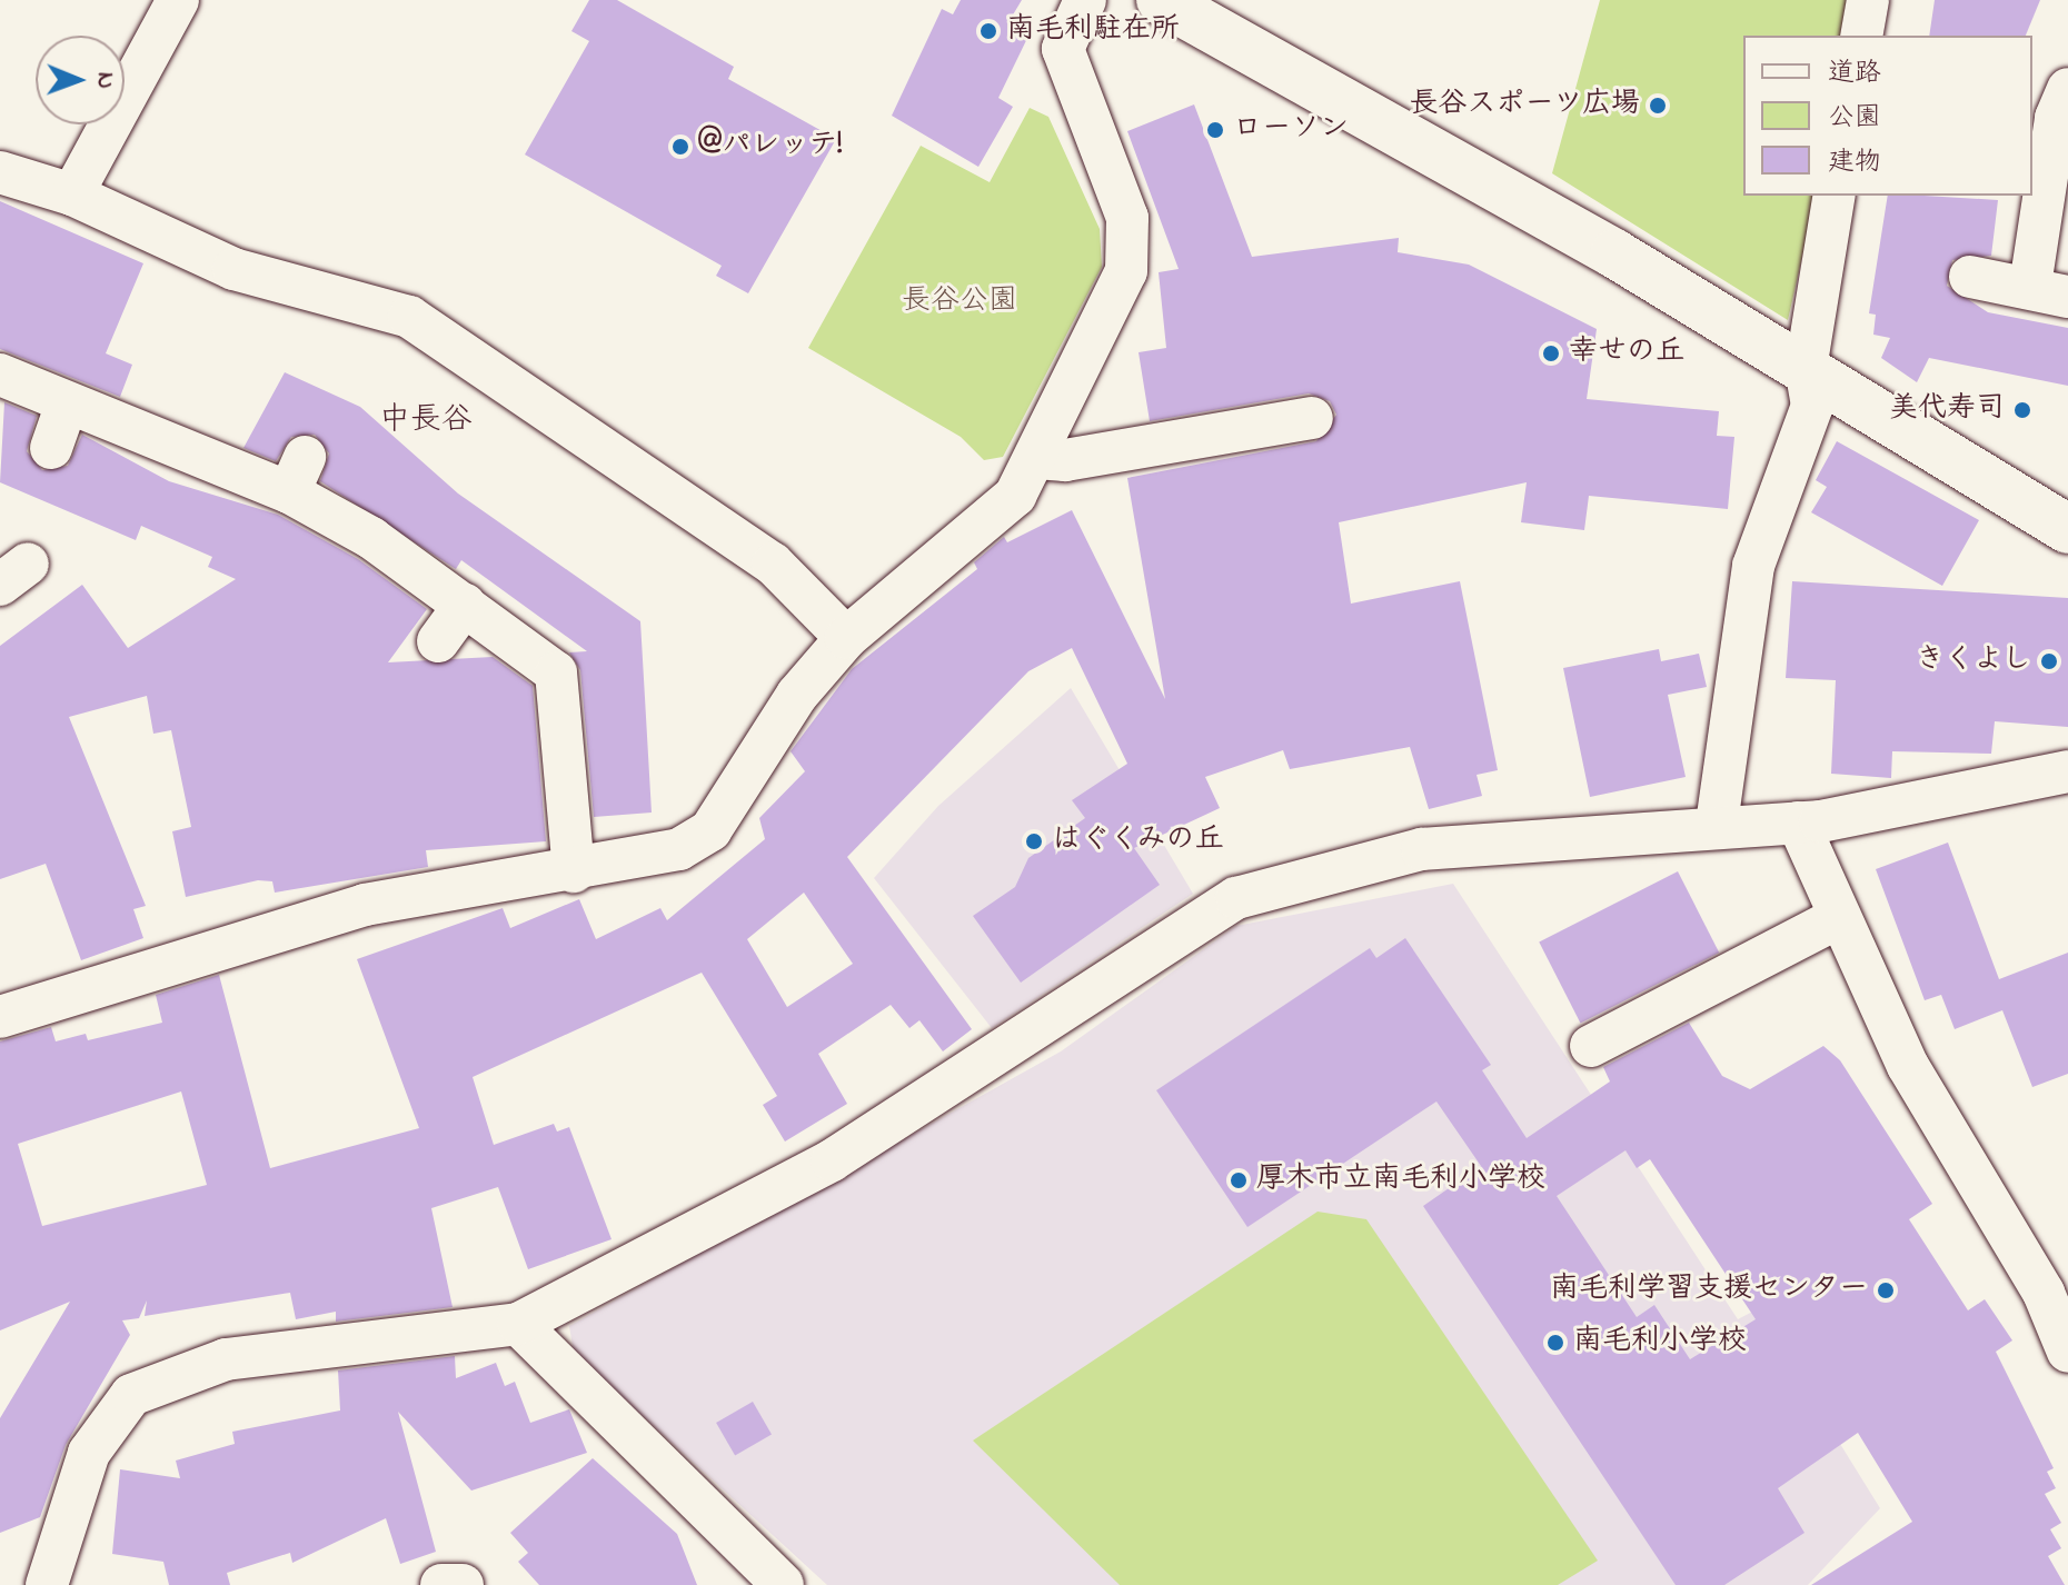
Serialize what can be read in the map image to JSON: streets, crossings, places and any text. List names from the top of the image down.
{
  "districts": ["中長谷"],
  "parks": ["長谷公園"],
  "places": [
    "南毛利駐在所",
    "長谷スポーツ広場",
    "ローソン",
    "@パレッテ!",
    "幸せの丘",
    "美代寿司",
    "きくよし",
    "はぐくみの丘",
    "厚木市立南毛利小学校",
    "南毛利学習支援センター",
    "南毛利小学校"
  ],
  "legend": ["道路", "公園", "建物"],
  "north": "right"
}
